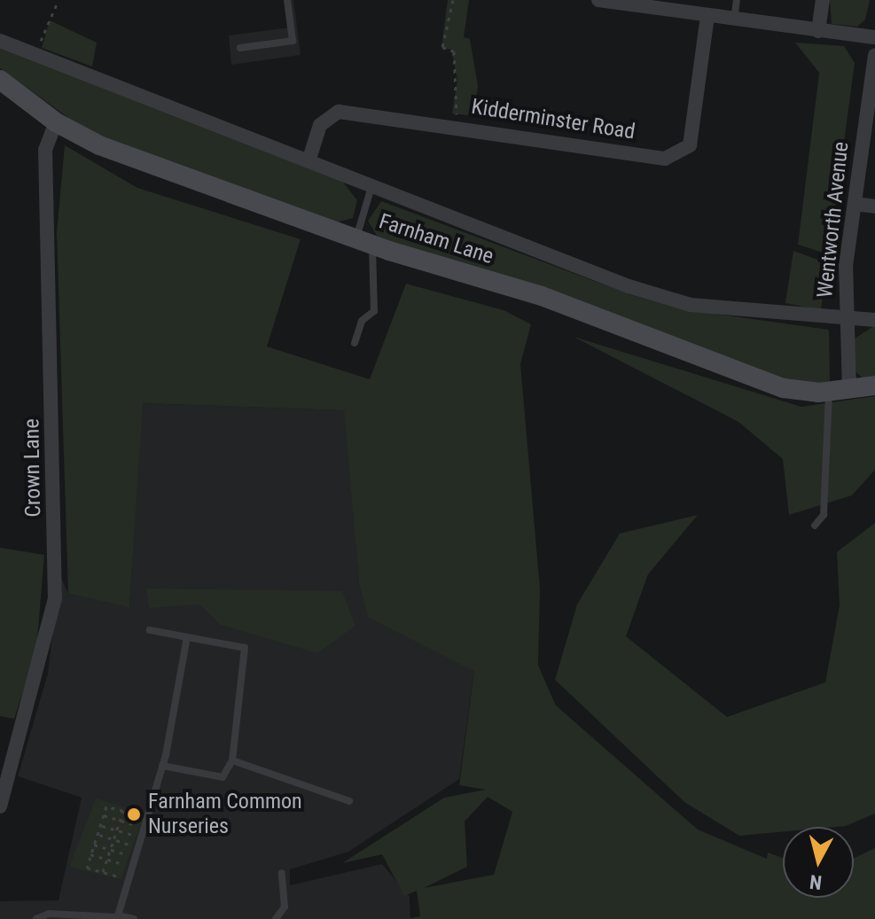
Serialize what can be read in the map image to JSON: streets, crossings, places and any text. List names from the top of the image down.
{
  "streets": {
    "street": [
      "Kidderminster Road",
      "Wentworth Avenue",
      "Farnham Lane",
      "Crown Lane"
    ]
  },
  "crossings": [
    ["Wentworth Avenue", "Farnham Lane"],
    ["Farnham Lane", "Crown Lane"]
  ],
  "places": ["Farnham Common Nurseries"],
  "north": "bottom"
}
